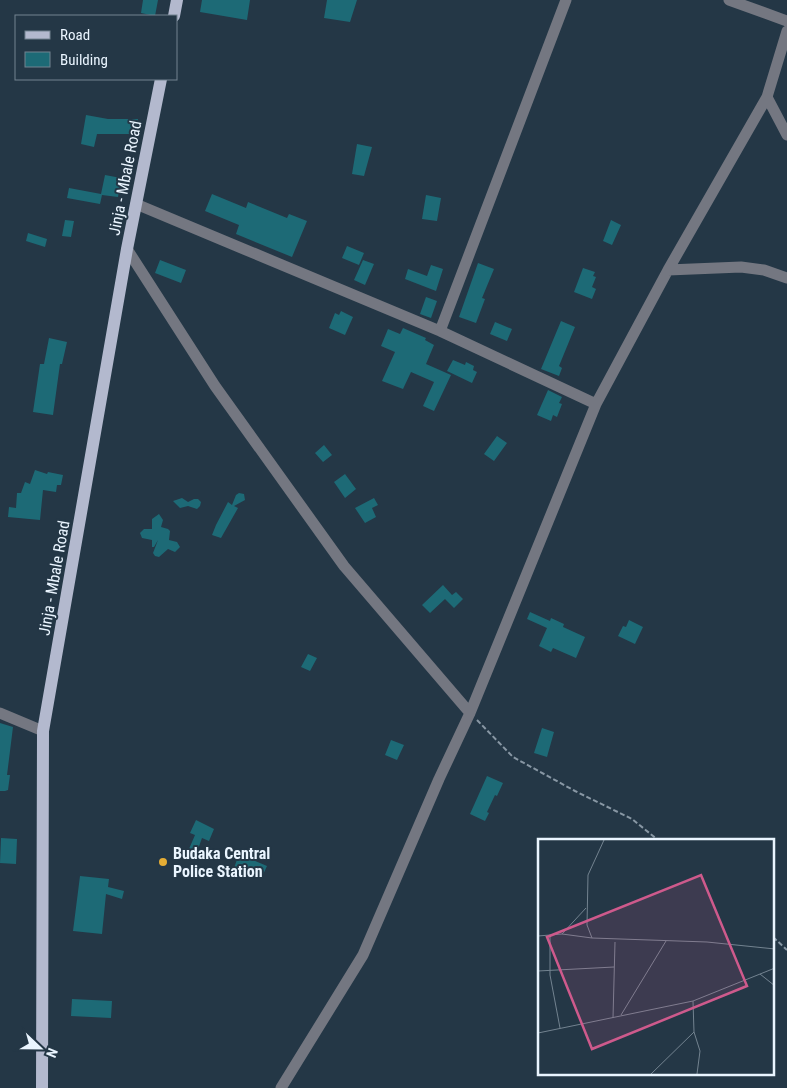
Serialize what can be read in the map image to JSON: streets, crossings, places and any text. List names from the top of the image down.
{
  "streets": {
    "main road": ["Jinja - Mbale Road"]
  },
  "places": ["Budaka Central Police Station"],
  "legend": ["Road", "Building"],
  "north": "right"
}
